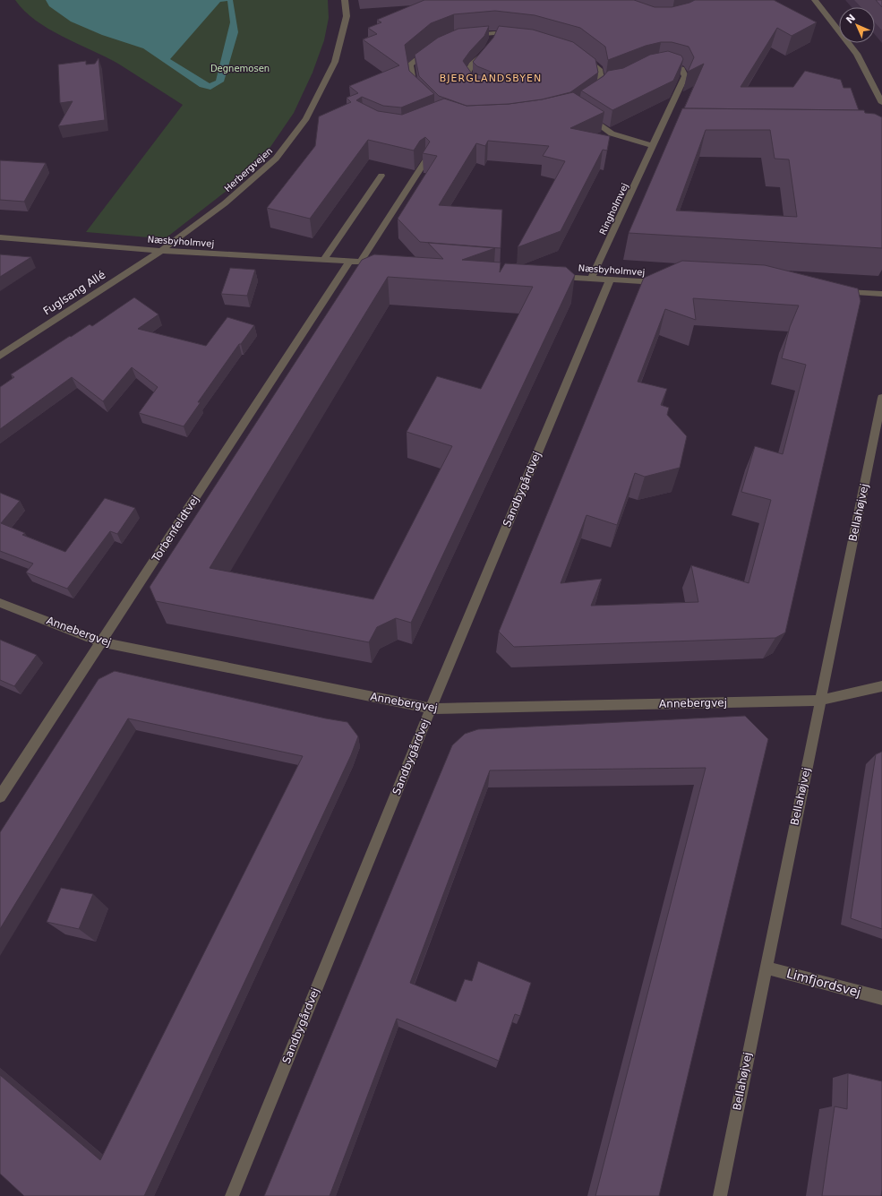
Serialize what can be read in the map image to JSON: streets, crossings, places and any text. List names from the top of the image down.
{
  "streets": {
    "street": [
      "Herbergvejen",
      "Ringholmvej",
      "Næsbyholmvej",
      "Fuglsang Allé",
      "Sandbygårdvej",
      "Bellahøjvej",
      "Torbenfeldtvej",
      "Annebergvej",
      "Limfjordsvej"
    ]
  },
  "crossings": [
    ["Herbergvejen", "Næsbyholmvej"],
    ["Herbergvejen", "Fuglsang Allé"],
    ["Ringholmvej", "Næsbyholmvej"],
    ["Næsbyholmvej", "Fuglsang Allé"],
    ["Næsbyholmvej", "Sandbygårdvej"],
    ["Næsbyholmvej", "Torbenfeldtvej"],
    ["Sandbygårdvej", "Annebergvej"],
    ["Bellahøjvej", "Annebergvej"],
    ["Bellahøjvej", "Limfjordsvej"],
    ["Torbenfeldtvej", "Annebergvej"]
  ],
  "districts": ["BJERGLANDSBYEN"],
  "parks": ["Degnemosen"],
  "north": "top left"
}
